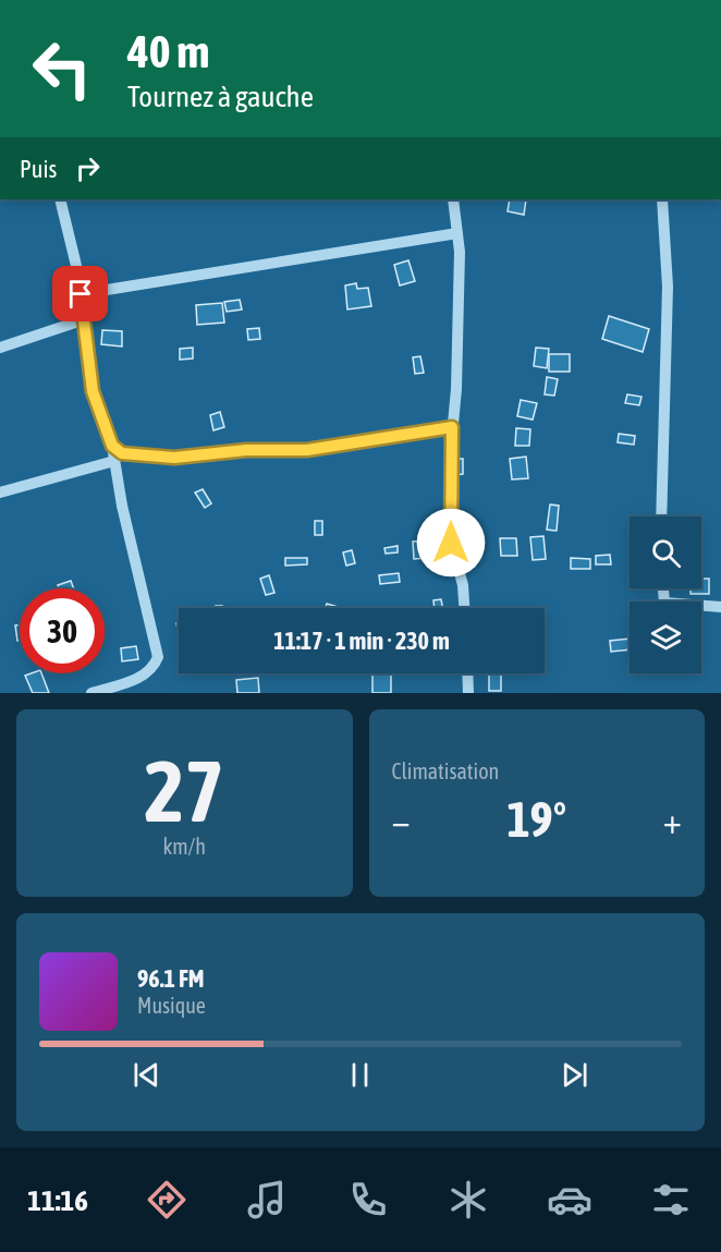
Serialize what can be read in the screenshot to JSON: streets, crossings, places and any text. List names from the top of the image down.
{
  "page": {
    "turn": ["40 m", "Tournez à gauche"],
    "then": "Puis",
    "limit": "30",
    "trip": "11:17 · 1 min · 230 m",
    "tile": [
      ["27", "km/h"],
      "Climatisation"
    ],
    "heat": ["−", "19°", "+"],
    "song": ["96.1 FM", "Musique"],
    "tabs": "11:16"
  }
}
